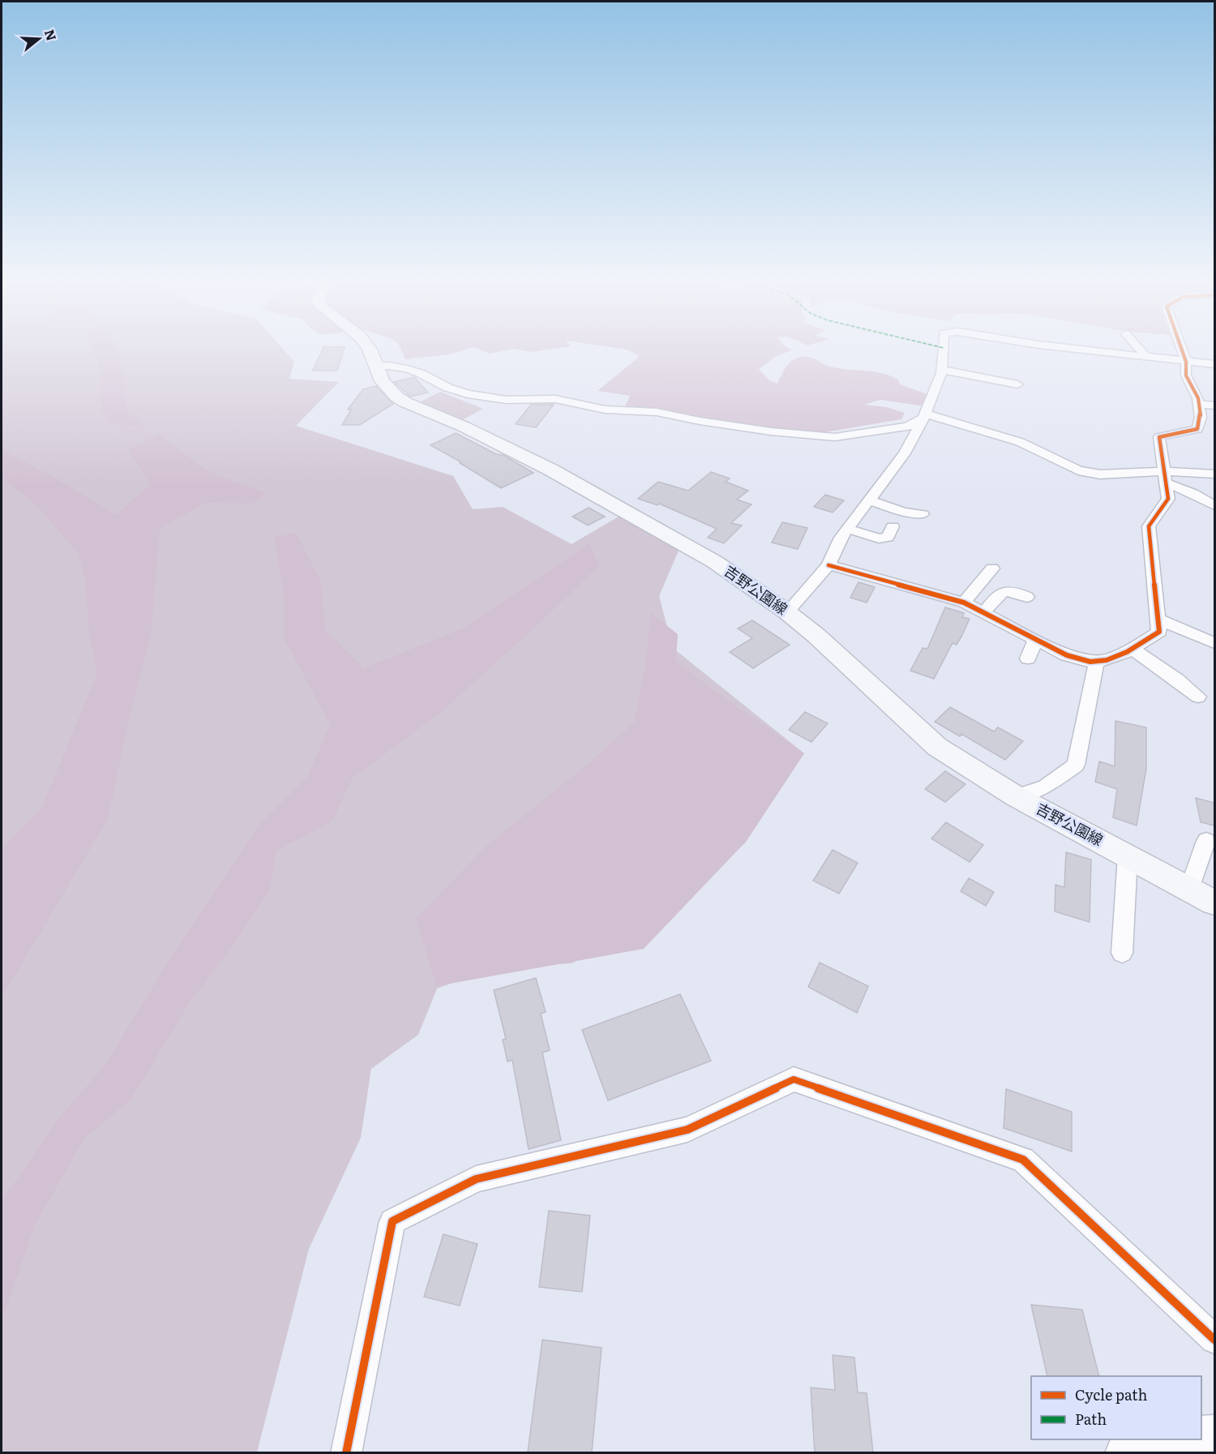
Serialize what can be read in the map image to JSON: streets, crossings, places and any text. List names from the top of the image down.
{
  "streets": {
    "main road": ["吉野公園線"]
  },
  "legend": ["Cycle path", "Path"],
  "north": "right"
}
